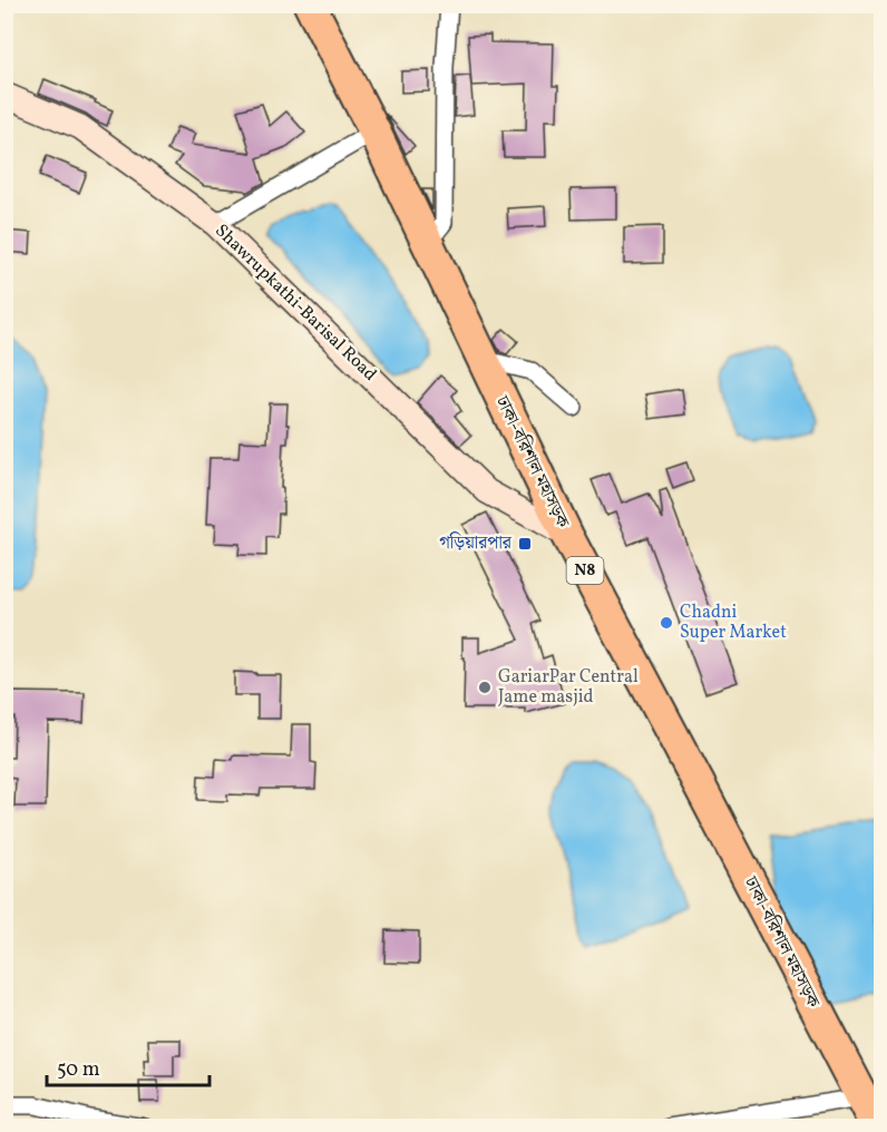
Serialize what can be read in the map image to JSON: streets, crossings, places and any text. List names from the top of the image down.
{
  "streets": {
    "highway": ["ঢাকা-বরিশাল মহাসড়ক", "N8"],
    "main road": ["Shawrupkathi-Barisal Road"]
  },
  "crossings": [
    ["Shawrupkathi-Barisal Road", "ঢাকা-বরিশাল মহাসড়ক"]
  ],
  "places": {
    "transit": ["গড়িয়ারপার"],
    "other": ["Chadni Super Market", "GariarPar Central Jame masjid"]
  },
  "scale_bar": "50 m"
}
